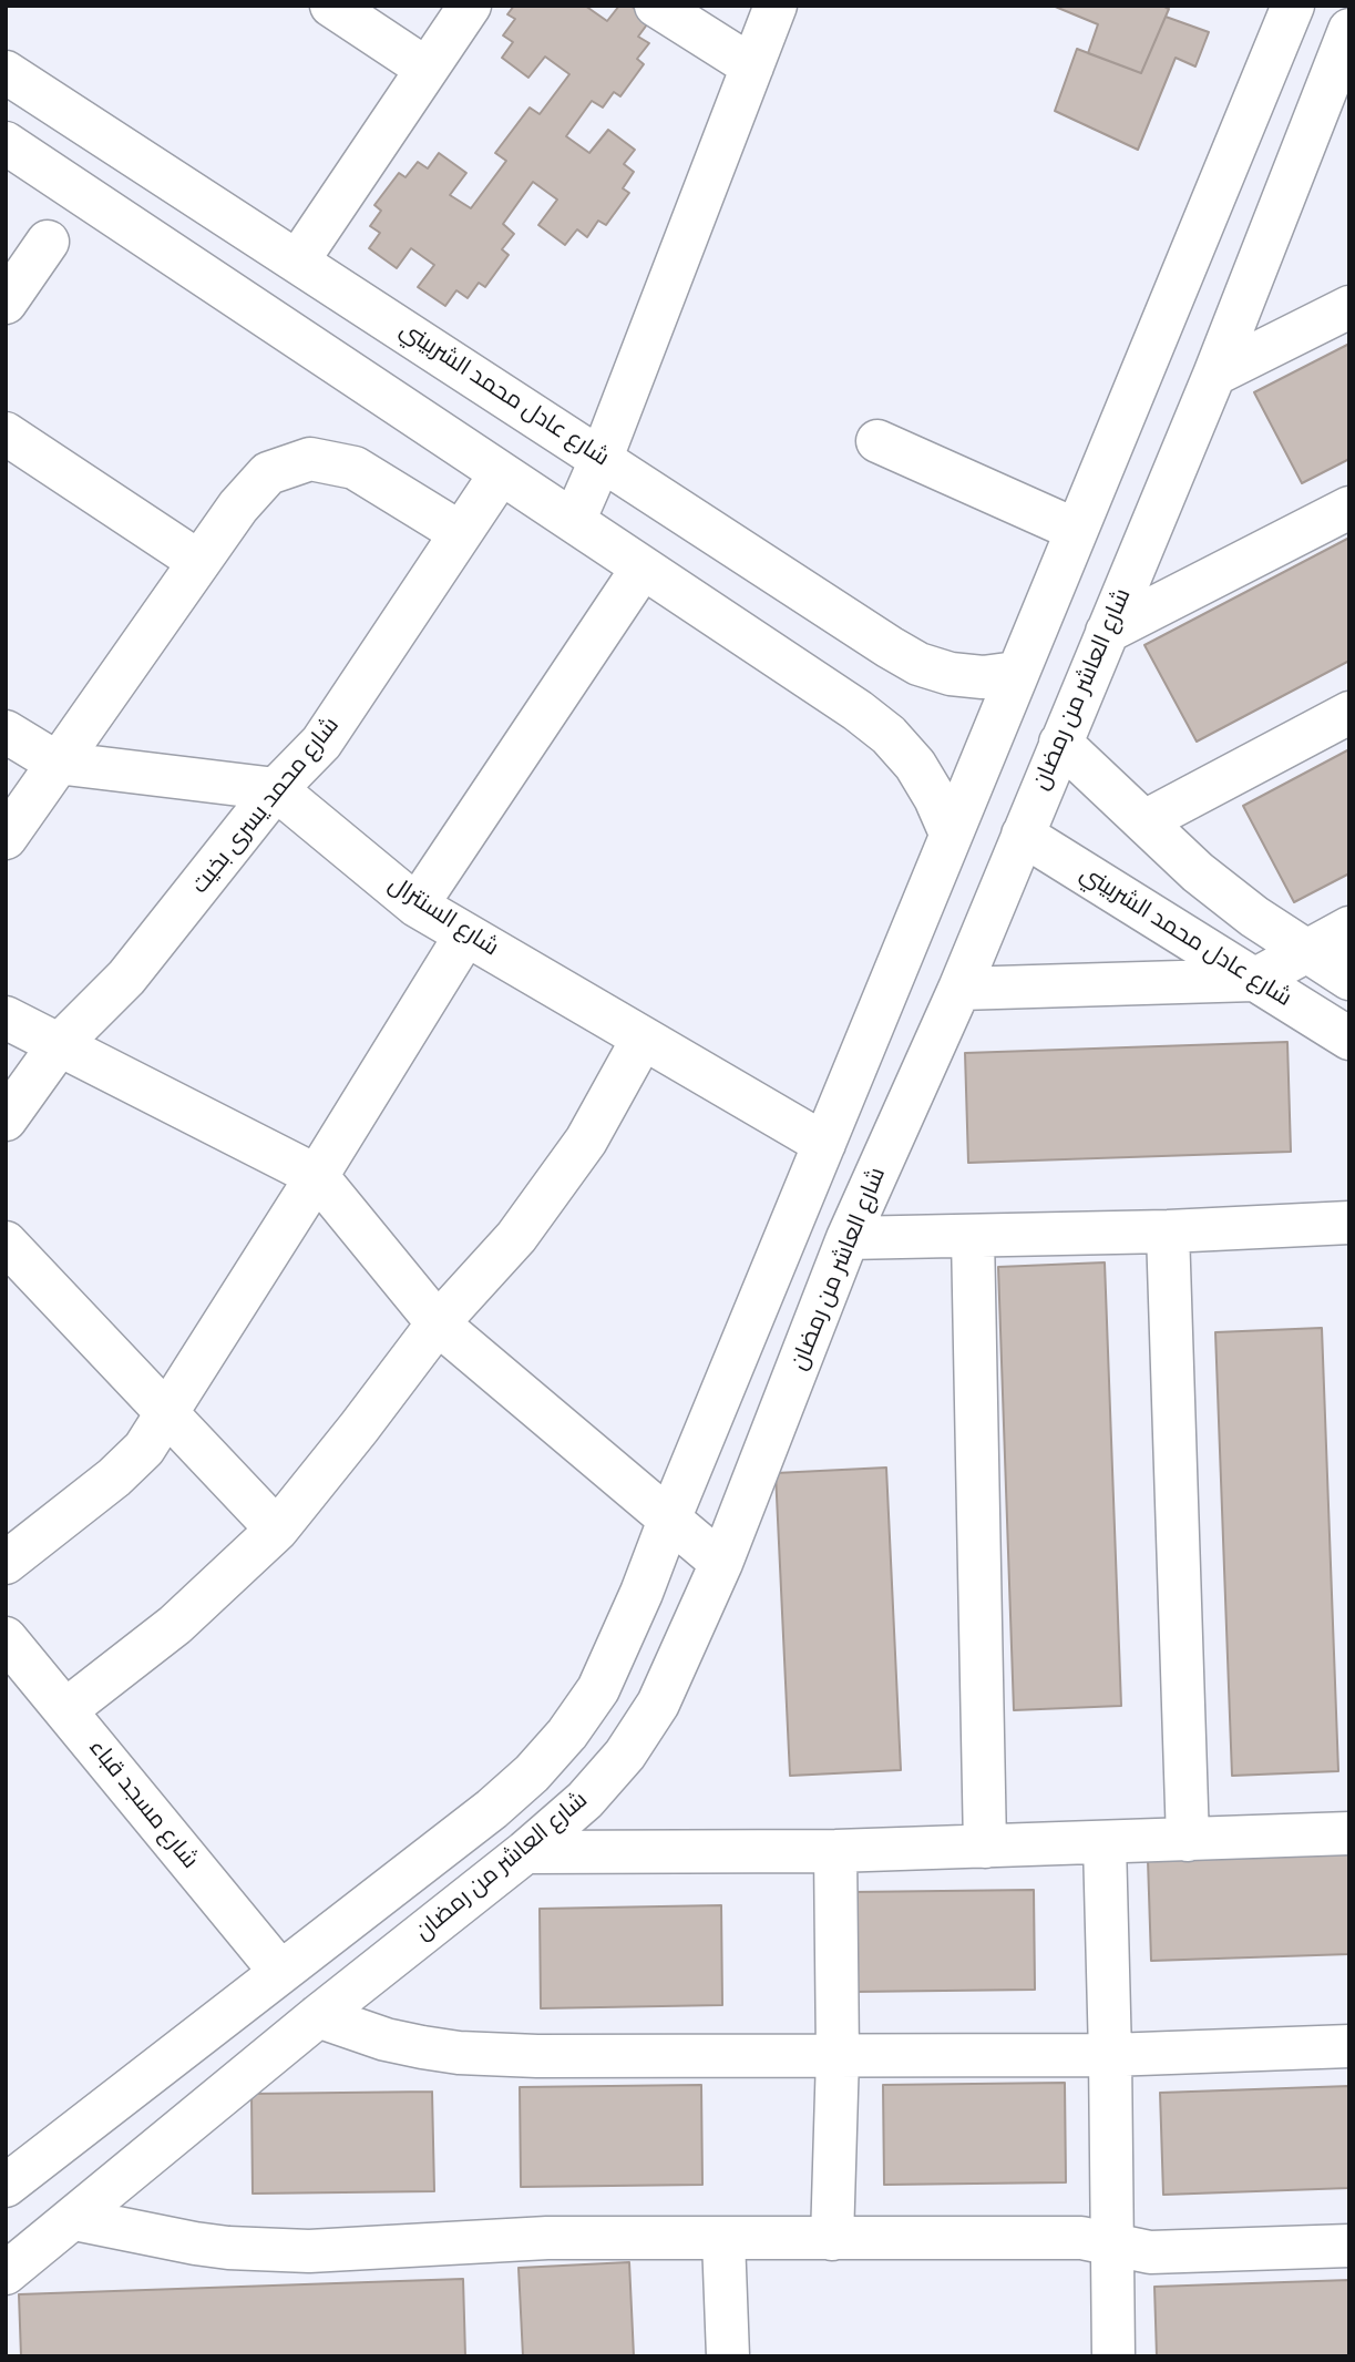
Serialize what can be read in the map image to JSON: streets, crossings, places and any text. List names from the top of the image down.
{
  "streets": {
    "street": [
      "شارع عادل محمد الشربيني",
      "شارع العاشر من رمضان",
      "شارع محمد يسرى بخيت",
      "شارع السنترال",
      "شارع مسجد قباء"
    ]
  },
  "crossings": [
    ["شارع عادل محمد الشربيني", "شارع العاشر من رمضان"],
    ["شارع محمد يسرى بخيت", "شارع السنترال"]
  ]
}
